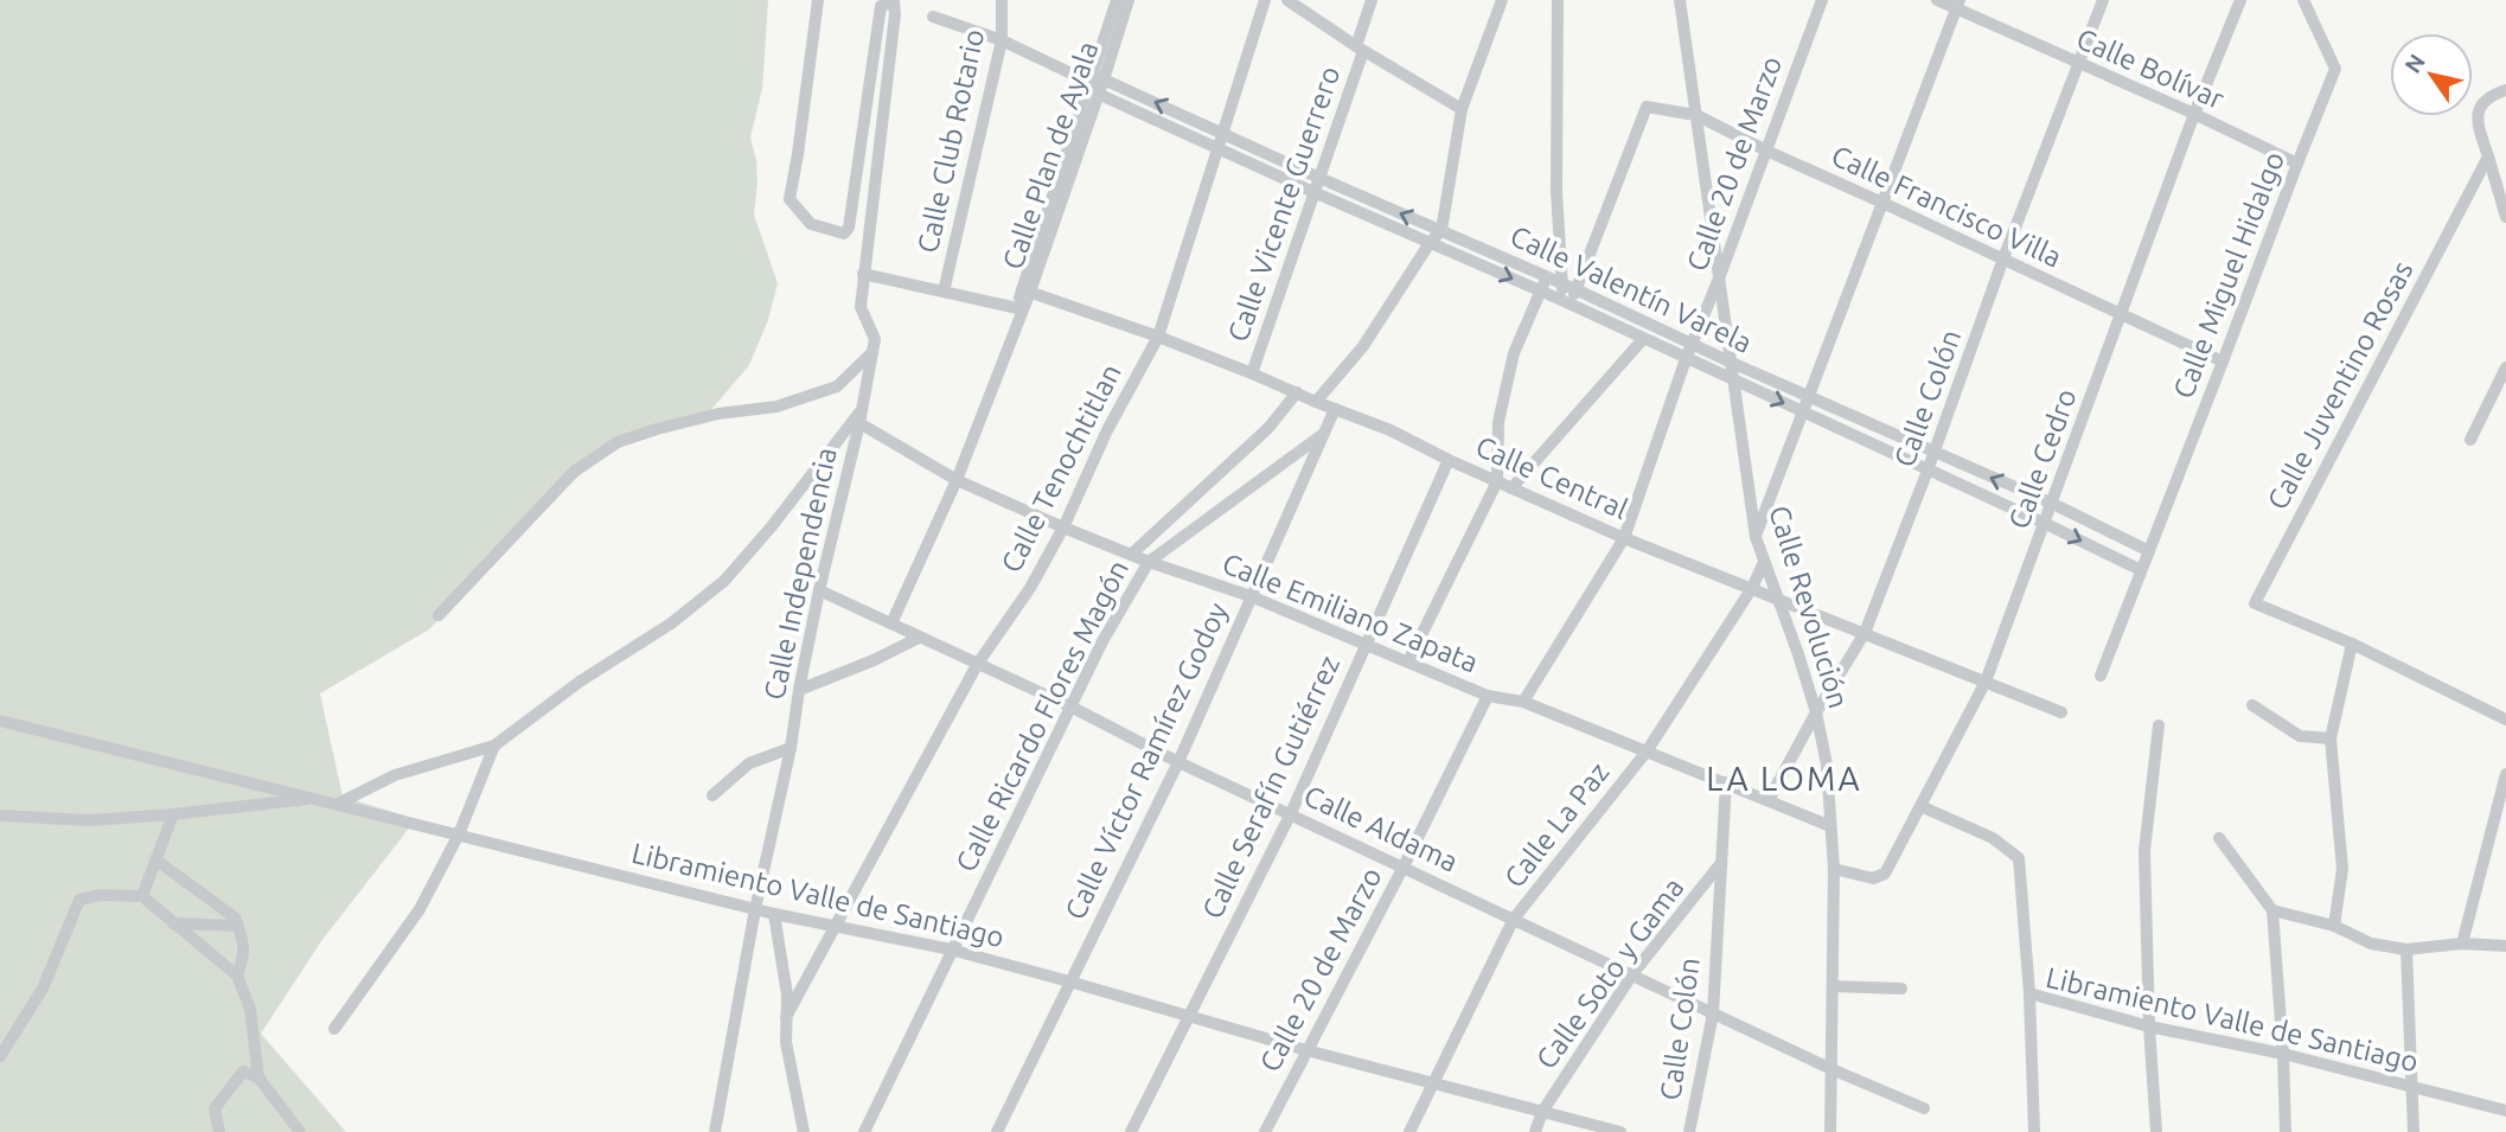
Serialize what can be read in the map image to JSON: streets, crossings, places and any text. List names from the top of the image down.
{
  "streets": {
    "street": [
      "Calle Bolívar",
      "Calle Club Rotario",
      "Calle Plan de Ayala",
      "Calle 20 de Marzo",
      "Calle Vicente Guerrero",
      "Calle Francisco Villa",
      "Calle Miguel Hidalgo",
      "Calle Valentín Varela",
      "Calle Juventino Rosas",
      "Calle Colón",
      "Calle Cedro",
      "Calle Tenochtitlan",
      "Calle Central",
      "Calle Independencia",
      "Calle Revolución",
      "Calle Emiliano Zapata",
      "Calle Ricardo Flores Magón",
      "Calle Víctor Ramírez Godoy",
      "Calle Serafín Gutiérrez",
      "Calle La Paz",
      "Calle Aldama",
      "Libramiento Valle de Santiago",
      "Calle Soto y Gama"
    ]
  },
  "crossings": [
    ["Calle Bolívar", "Calle Miguel Hidalgo"],
    ["Calle Bolívar", "Calle Colón"],
    ["Calle Bolívar", "Calle Cedro"],
    ["Calle Plan de Ayala", "Calle Valentín Varela"],
    ["Calle Plan de Ayala", "Calle Central"],
    ["Calle Plan de Ayala", "Calle Emiliano Zapata"],
    ["Calle Plan de Ayala", "Calle Aldama"],
    ["Calle 20 de Marzo", "Calle Francisco Villa"],
    ["Calle 20 de Marzo", "Calle Valentín Varela"],
    ["Calle 20 de Marzo", "Calle Central"],
    ["Calle 20 de Marzo", "Calle Revolución"],
    ["Calle 20 de Marzo", "Calle Emiliano Zapata"],
    ["Calle 20 de Marzo", "Calle Aldama"],
    ["Calle 20 de Marzo", "Libramiento Valle de Santiago"],
    ["Calle Vicente Guerrero", "Calle Valentín Varela"],
    ["Calle Vicente Guerrero", "Calle Central"],
    ["Calle Francisco Villa", "Calle Miguel Hidalgo"],
    ["Calle Francisco Villa", "Calle Valentín Varela"],
    ["Calle Francisco Villa", "Calle Colón"],
    ["Calle Francisco Villa", "Calle Cedro"],
    ["Calle Francisco Villa", "Calle Revolución"],
    ["Calle Miguel Hidalgo", "Calle Valentín Varela"],
    ["Calle Valentín Varela", "Calle Colón"],
    ["Calle Valentín Varela", "Calle Cedro"],
    ["Calle Valentín Varela", "Calle Tenochtitlan"],
    ["Calle Valentín Varela", "Calle Revolución"],
    ["Calle Colón", "Calle Central"],
    ["Calle Colón", "Calle Revolución"],
    ["Calle Colón", "Calle Emiliano Zapata"],
    ["Calle Colón", "Calle Aldama"],
    ["Calle Colón", "Calle Soto y Gama"],
    ["Calle Cedro", "Calle Central"],
    ["Calle Cedro", "Calle Revolución"],
    ["Calle Tenochtitlan", "Calle Central"],
    ["Calle Tenochtitlan", "Calle Emiliano Zapata"],
    ["Calle Tenochtitlan", "Calle Aldama"],
    ["Calle Tenochtitlan", "Libramiento Valle de Santiago"],
    ["Calle Central", "Calle Revolución"],
    ["Calle Central", "Calle Víctor Ramírez Godoy"],
    ["Calle Central", "Calle Serafín Gutiérrez"],
    ["Calle Central", "Calle La Paz"],
    ["Calle Independencia", "Calle Emiliano Zapata"],
    ["Calle Independencia", "Calle Aldama"],
    ["Calle Revolución", "Calle Emiliano Zapata"],
    ["Calle Revolución", "Calle La Paz"],
    ["Calle Revolución", "Calle Aldama"],
    ["Calle Emiliano Zapata", "Calle Ricardo Flores Magón"],
    ["Calle Emiliano Zapata", "Calle Víctor Ramírez Godoy"],
    ["Calle Emiliano Zapata", "Calle Serafín Gutiérrez"],
    ["Calle Emiliano Zapata", "Calle La Paz"],
    ["Calle Ricardo Flores Magón", "Calle Víctor Ramírez Godoy"],
    ["Calle Ricardo Flores Magón", "Calle Aldama"],
    ["Calle Ricardo Flores Magón", "Libramiento Valle de Santiago"],
    ["Calle Víctor Ramírez Godoy", "Calle Aldama"],
    ["Calle Víctor Ramírez Godoy", "Libramiento Valle de Santiago"],
    ["Calle Serafín Gutiérrez", "Calle Aldama"],
    ["Calle Serafín Gutiérrez", "Libramiento Valle de Santiago"],
    ["Calle La Paz", "Calle Aldama"],
    ["Calle La Paz", "Libramiento Valle de Santiago"],
    ["Calle Aldama", "Calle Soto y Gama"],
    ["Libramiento Valle de Santiago", "Calle Soto y Gama"]
  ],
  "districts": ["LA LOMA"],
  "north": "top left"
}
